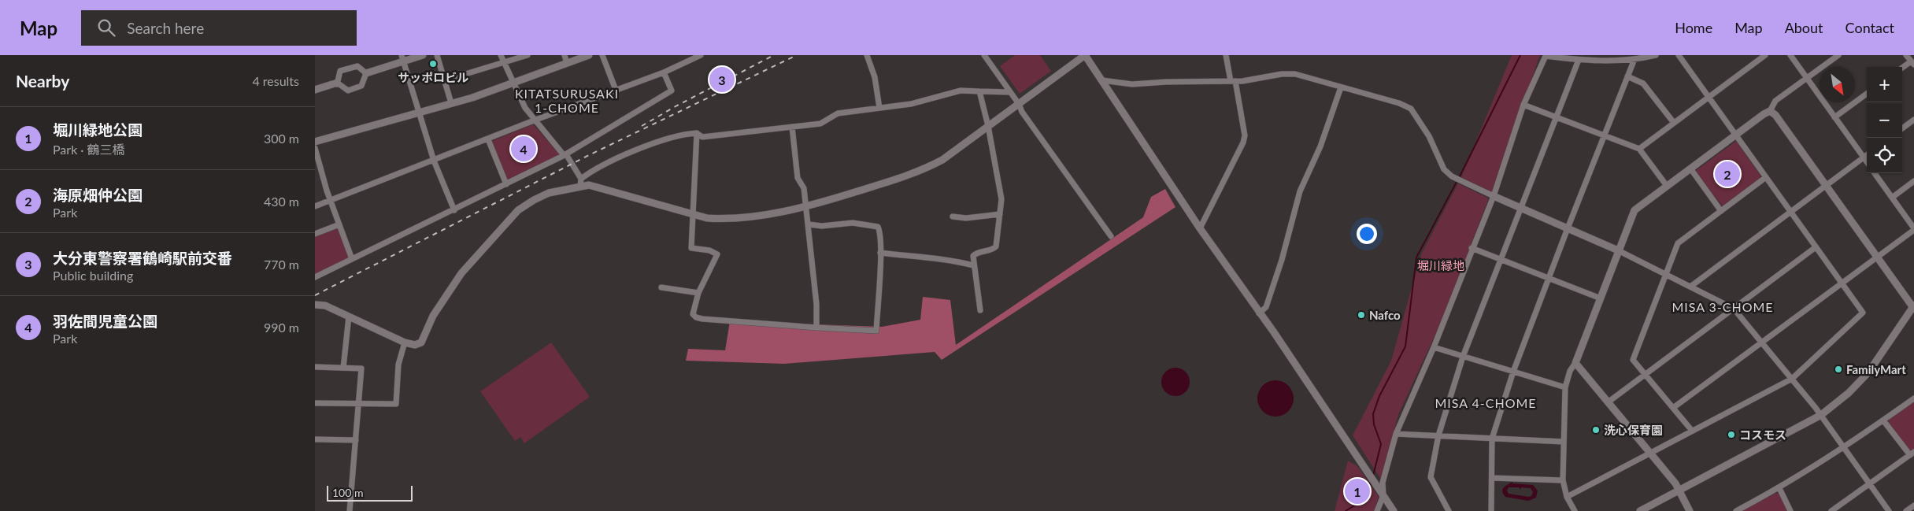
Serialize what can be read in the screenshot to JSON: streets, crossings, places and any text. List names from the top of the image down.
{
  "districts": ["KITATSURUSAKI 1-CHOME", "MISA 3-CHOME", "MISA 4-CHOME"],
  "parks": ["堀川緑地"],
  "places": [
    "サッポロビル",
    "Nafco",
    "FamilyMart",
    "洗心保育園",
    "コスモス"
  ],
  "scale_bar": "100 m",
  "north": "bottom right",
  "page": {
    "header": "Map",
    "search": "Search here",
    "nav": [
      "Home",
      "Map",
      "About",
      "Contact"
    ],
    "heading": ["Nearby", "4 results"],
    "pins": [
      "3",
      "4",
      "2",
      "1"
    ],
    "map_buttons": ["+", "−"],
    "list": [
      {
        "mark": "1",
        "name": "堀川緑地公園",
        "note": "Park · 鶴三橋",
        "value": "300 m"
      },
      {
        "mark": "2",
        "name": "海原畑仲公園",
        "note": "Park",
        "value": "430 m"
      },
      {
        "mark": "3",
        "name": "大分東警察署鶴崎駅前交番",
        "note": "Public building",
        "value": "770 m"
      },
      {
        "mark": "4",
        "name": "羽佐間児童公園",
        "note": "Park",
        "value": "990 m"
      }
    ],
    "scale": "100 m"
  }
}
